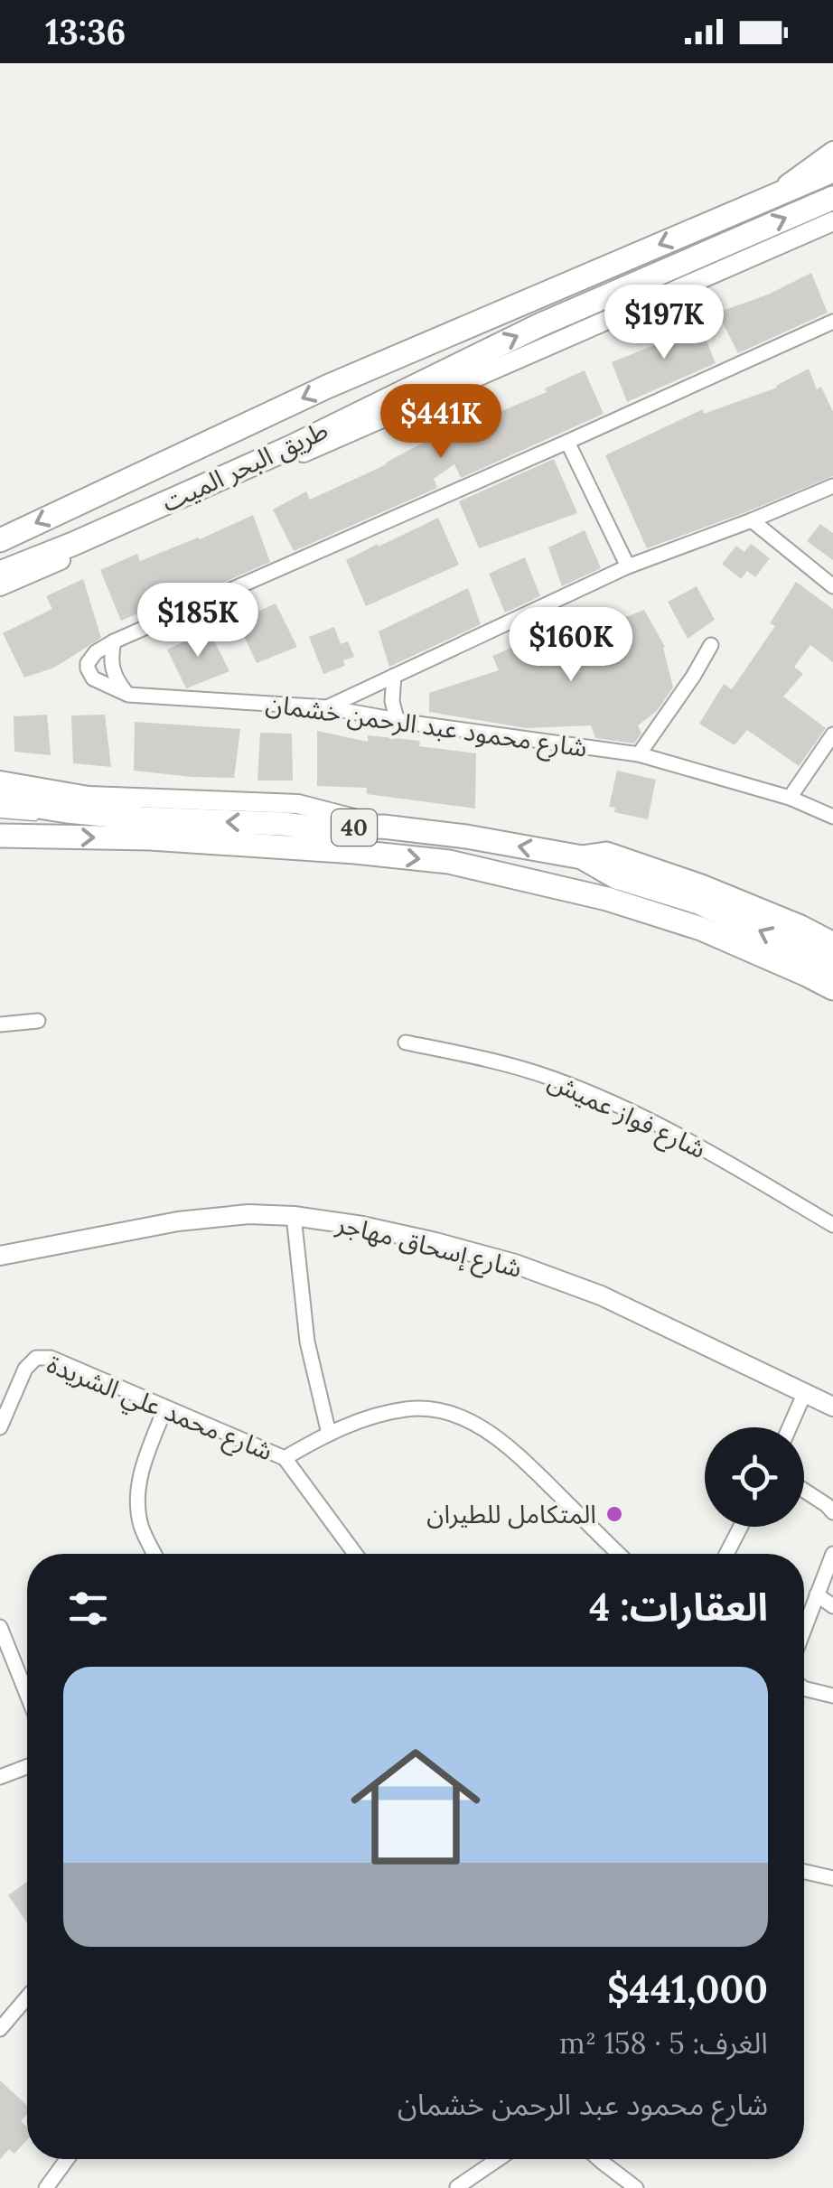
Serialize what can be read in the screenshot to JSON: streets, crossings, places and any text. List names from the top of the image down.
{
  "streets": {
    "main road": ["طريق البحر الميت", "40"],
    "street": [
      "شارع محمود عبد الرحمن خشمان",
      "شارع فواز عميش",
      "شارع إسحاق مهاجر",
      "شارع محمد علي الشريدة"
    ]
  },
  "places": ["المتكامل للطيران"],
  "page": {
    "status": "13:36",
    "price": [
      "$197K",
      "$441K",
      "$185K",
      "$160K"
    ],
    "heading": "العقارات: 4",
    "list": [
      {
        "name": "$441,000",
        "note": "الغرف: 5 · 158 m² · شارع محمود عبد الرحمن خشمان"
      }
    ]
  }
}
